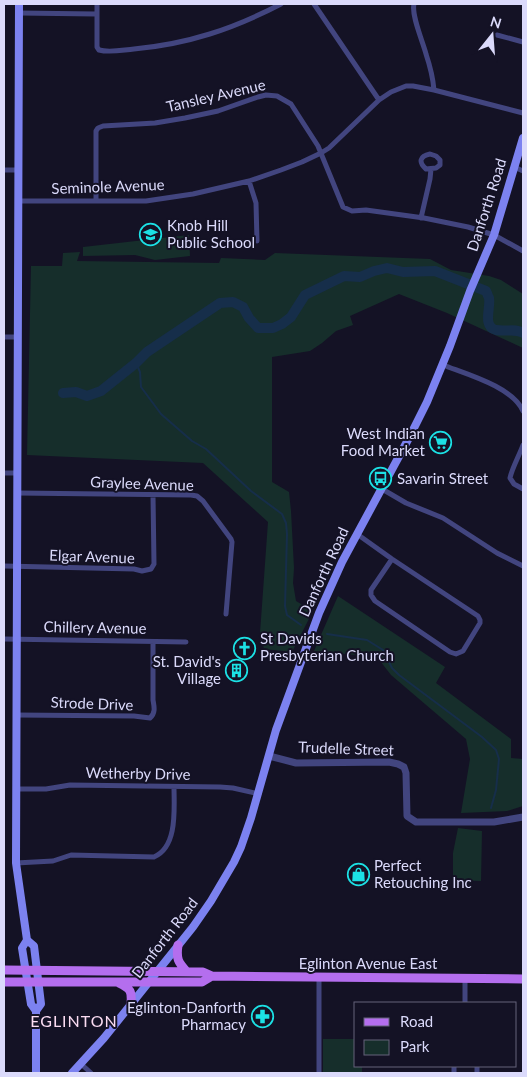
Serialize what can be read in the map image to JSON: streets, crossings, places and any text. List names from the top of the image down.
{
  "streets": {
    "main road": ["Danforth Road", "Eglinton Avenue East"],
    "street": [
      "Tansley Avenue",
      "Seminole Avenue",
      "Graylee Avenue",
      "Elgar Avenue",
      "Chillery Avenue",
      "Strode Drive",
      "Trudelle Street",
      "Wetherby Drive"
    ]
  },
  "crossings": [
    ["Tansley Avenue", "Seminole Avenue"],
    ["Tansley Avenue", "Danforth Road"],
    ["Danforth Road", "Trudelle Street"],
    ["Danforth Road", "Wetherby Drive"],
    ["Danforth Road", "Eglinton Avenue East"],
    ["Graylee Avenue", "Elgar Avenue"],
    ["Chillery Avenue", "Strode Drive"]
  ],
  "districts": ["EGLINTON"],
  "places": {
    "school or university": ["Knob Hill Public School"],
    "supermarket": ["West Indian Food Market"],
    "bus stop": ["Savarin Street"],
    "church": ["St Davids Presbyterian Church"],
    "building": ["St. David's Village"],
    "shop": ["Perfect Retouching Inc"],
    "pharmacy": ["Eglinton-Danforth Pharmacy"]
  },
  "legend": ["Road", "Park"],
  "north": "top"
}
